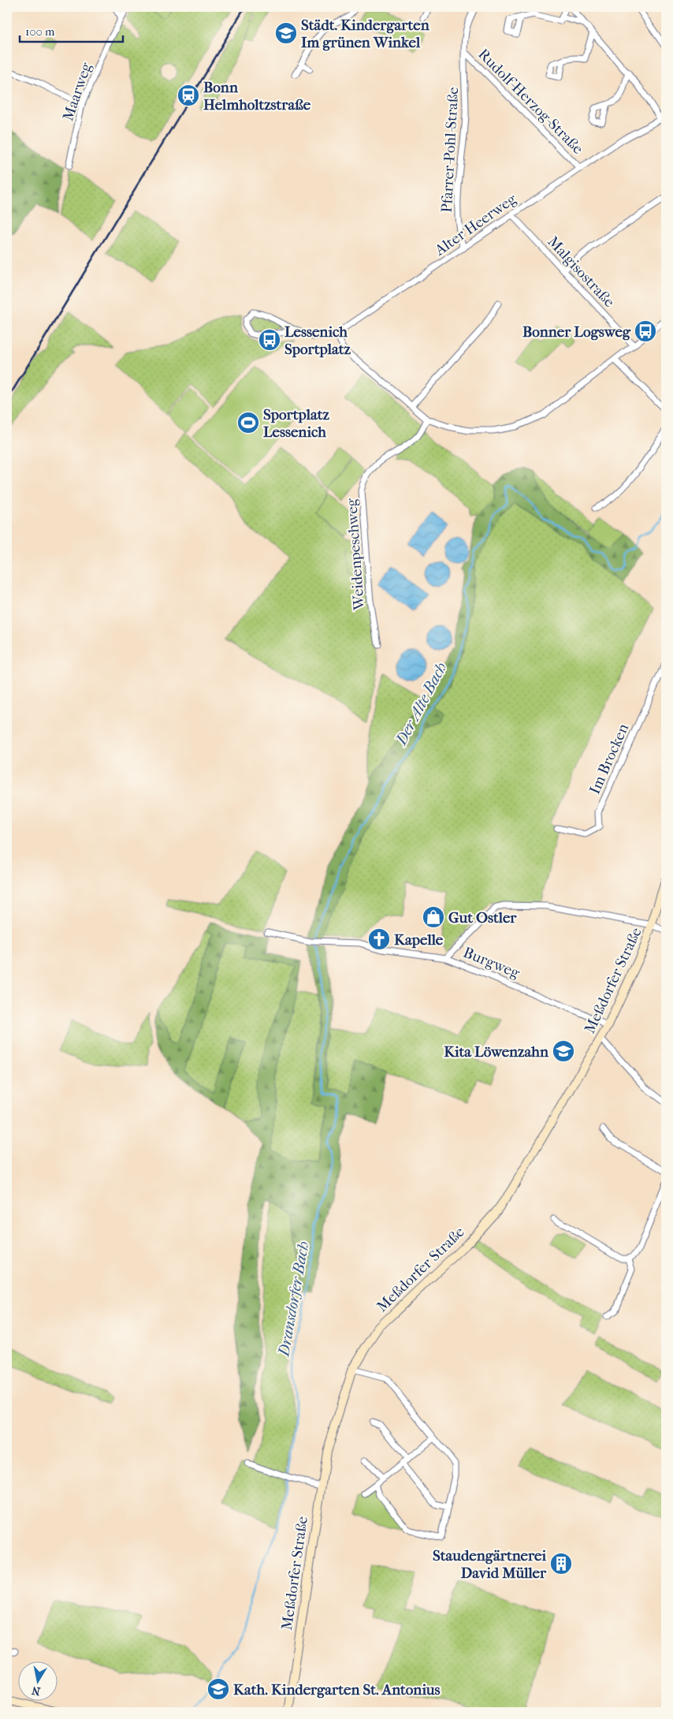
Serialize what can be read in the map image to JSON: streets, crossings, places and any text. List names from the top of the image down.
{
  "streets": {
    "street": [
      "Maarweg",
      "Rudolf-Herzog-Straße",
      "Pfarrer-Pohl-Straße",
      "Alter Heerweg",
      "Malgisostraße",
      "Weidenpeschweg",
      "Im Brocken",
      "Burgweg",
      "Meßdorfer Straße"
    ]
  },
  "crossings": [
    ["Rudolf-Herzog-Straße", "Pfarrer-Pohl-Straße"],
    ["Rudolf-Herzog-Straße", "Alter Heerweg"],
    ["Pfarrer-Pohl-Straße", "Alter Heerweg"],
    ["Alter Heerweg", "Malgisostraße"],
    ["Burgweg", "Meßdorfer Straße"]
  ],
  "water": ["Der Alte Bach", "Dransdorfer Bach"],
  "places": {
    "school or university": ["Städt. Kindergarten Im grünen Winkel", "Kita Löwenzahn", "Kath. Kindergarten St. Antonius"],
    "station": ["Bonn Helmholtzstraße"],
    "bus stop": ["Bonner Logsweg", "Lessenich Sportplatz"],
    "sports": ["Sportplatz Lessenich"],
    "shop": ["Gut Ostler"],
    "church": ["Kapelle"],
    "building": ["Staudengärtnerei David Müller"]
  },
  "scale_bar": "100 m",
  "north": "bottom"
}
